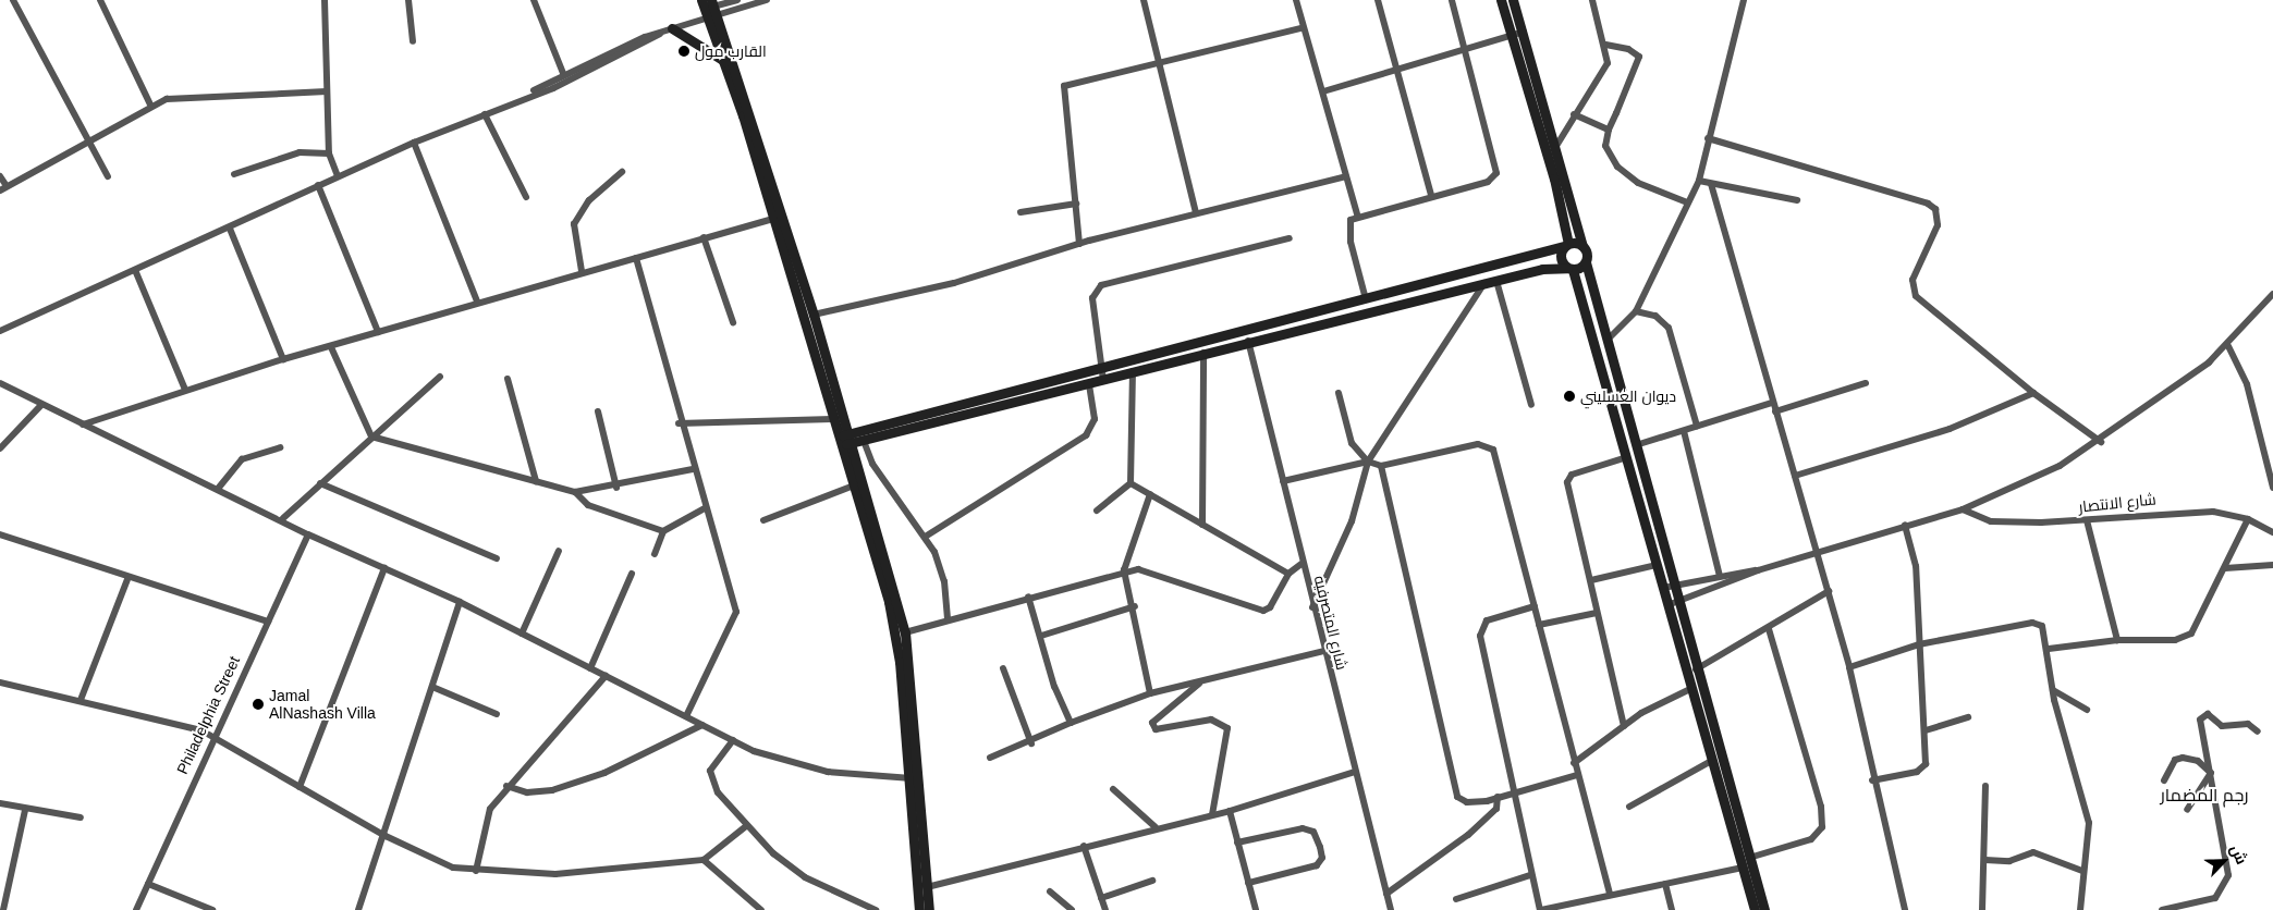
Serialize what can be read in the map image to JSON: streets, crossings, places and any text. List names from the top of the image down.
{
  "streets": {
    "street": ["شارع الانتصار", "شارع المتصرفيه", "Philadelphia Street"]
  },
  "districts": ["رجم المضمار"],
  "places": ["القارب مول", "ديوان العسليني", "Jamal AlNashash Villa"],
  "north": "top right"
}
